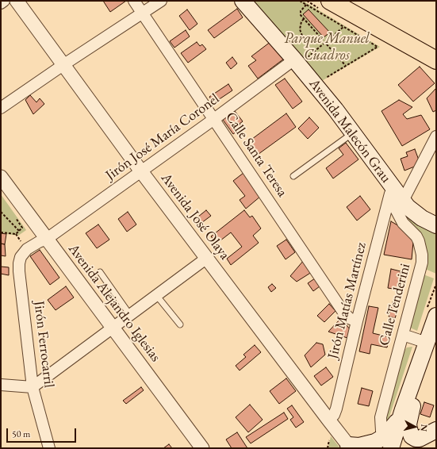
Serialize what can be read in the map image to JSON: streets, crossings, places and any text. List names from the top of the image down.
{
  "streets": {
    "main road": ["Avenida Malecón Grau"],
    "street": [
      "Jirón José María Coronel",
      "Calle Santa Teresa",
      "Avenida José Olaya",
      "Jirón Matías Martínez",
      "Avenida Alejandro Iglesias",
      "Calle Tenderini",
      "Jirón Ferrocarril"
    ]
  },
  "crossings": [
    ["Avenida Malecón Grau", "Jirón José María Coronel"],
    ["Avenida Malecón Grau", "Jirón Matías Martínez"],
    ["Avenida Malecón Grau", "Calle Tenderini"],
    ["Jirón José María Coronel", "Calle Santa Teresa"],
    ["Jirón José María Coronel", "Avenida José Olaya"],
    ["Jirón José María Coronel", "Avenida Alejandro Iglesias"],
    ["Jirón José María Coronel", "Jirón Ferrocarril"],
    ["Calle Santa Teresa", "Jirón Matías Martínez"],
    ["Avenida José Olaya", "Jirón Matías Martínez"],
    ["Jirón Matías Martínez", "Calle Tenderini"],
    ["Avenida Alejandro Iglesias", "Jirón Ferrocarril"]
  ],
  "parks": ["Parque Manuel Cuadros"],
  "scale_bar": "50 m",
  "north": "right"
}
